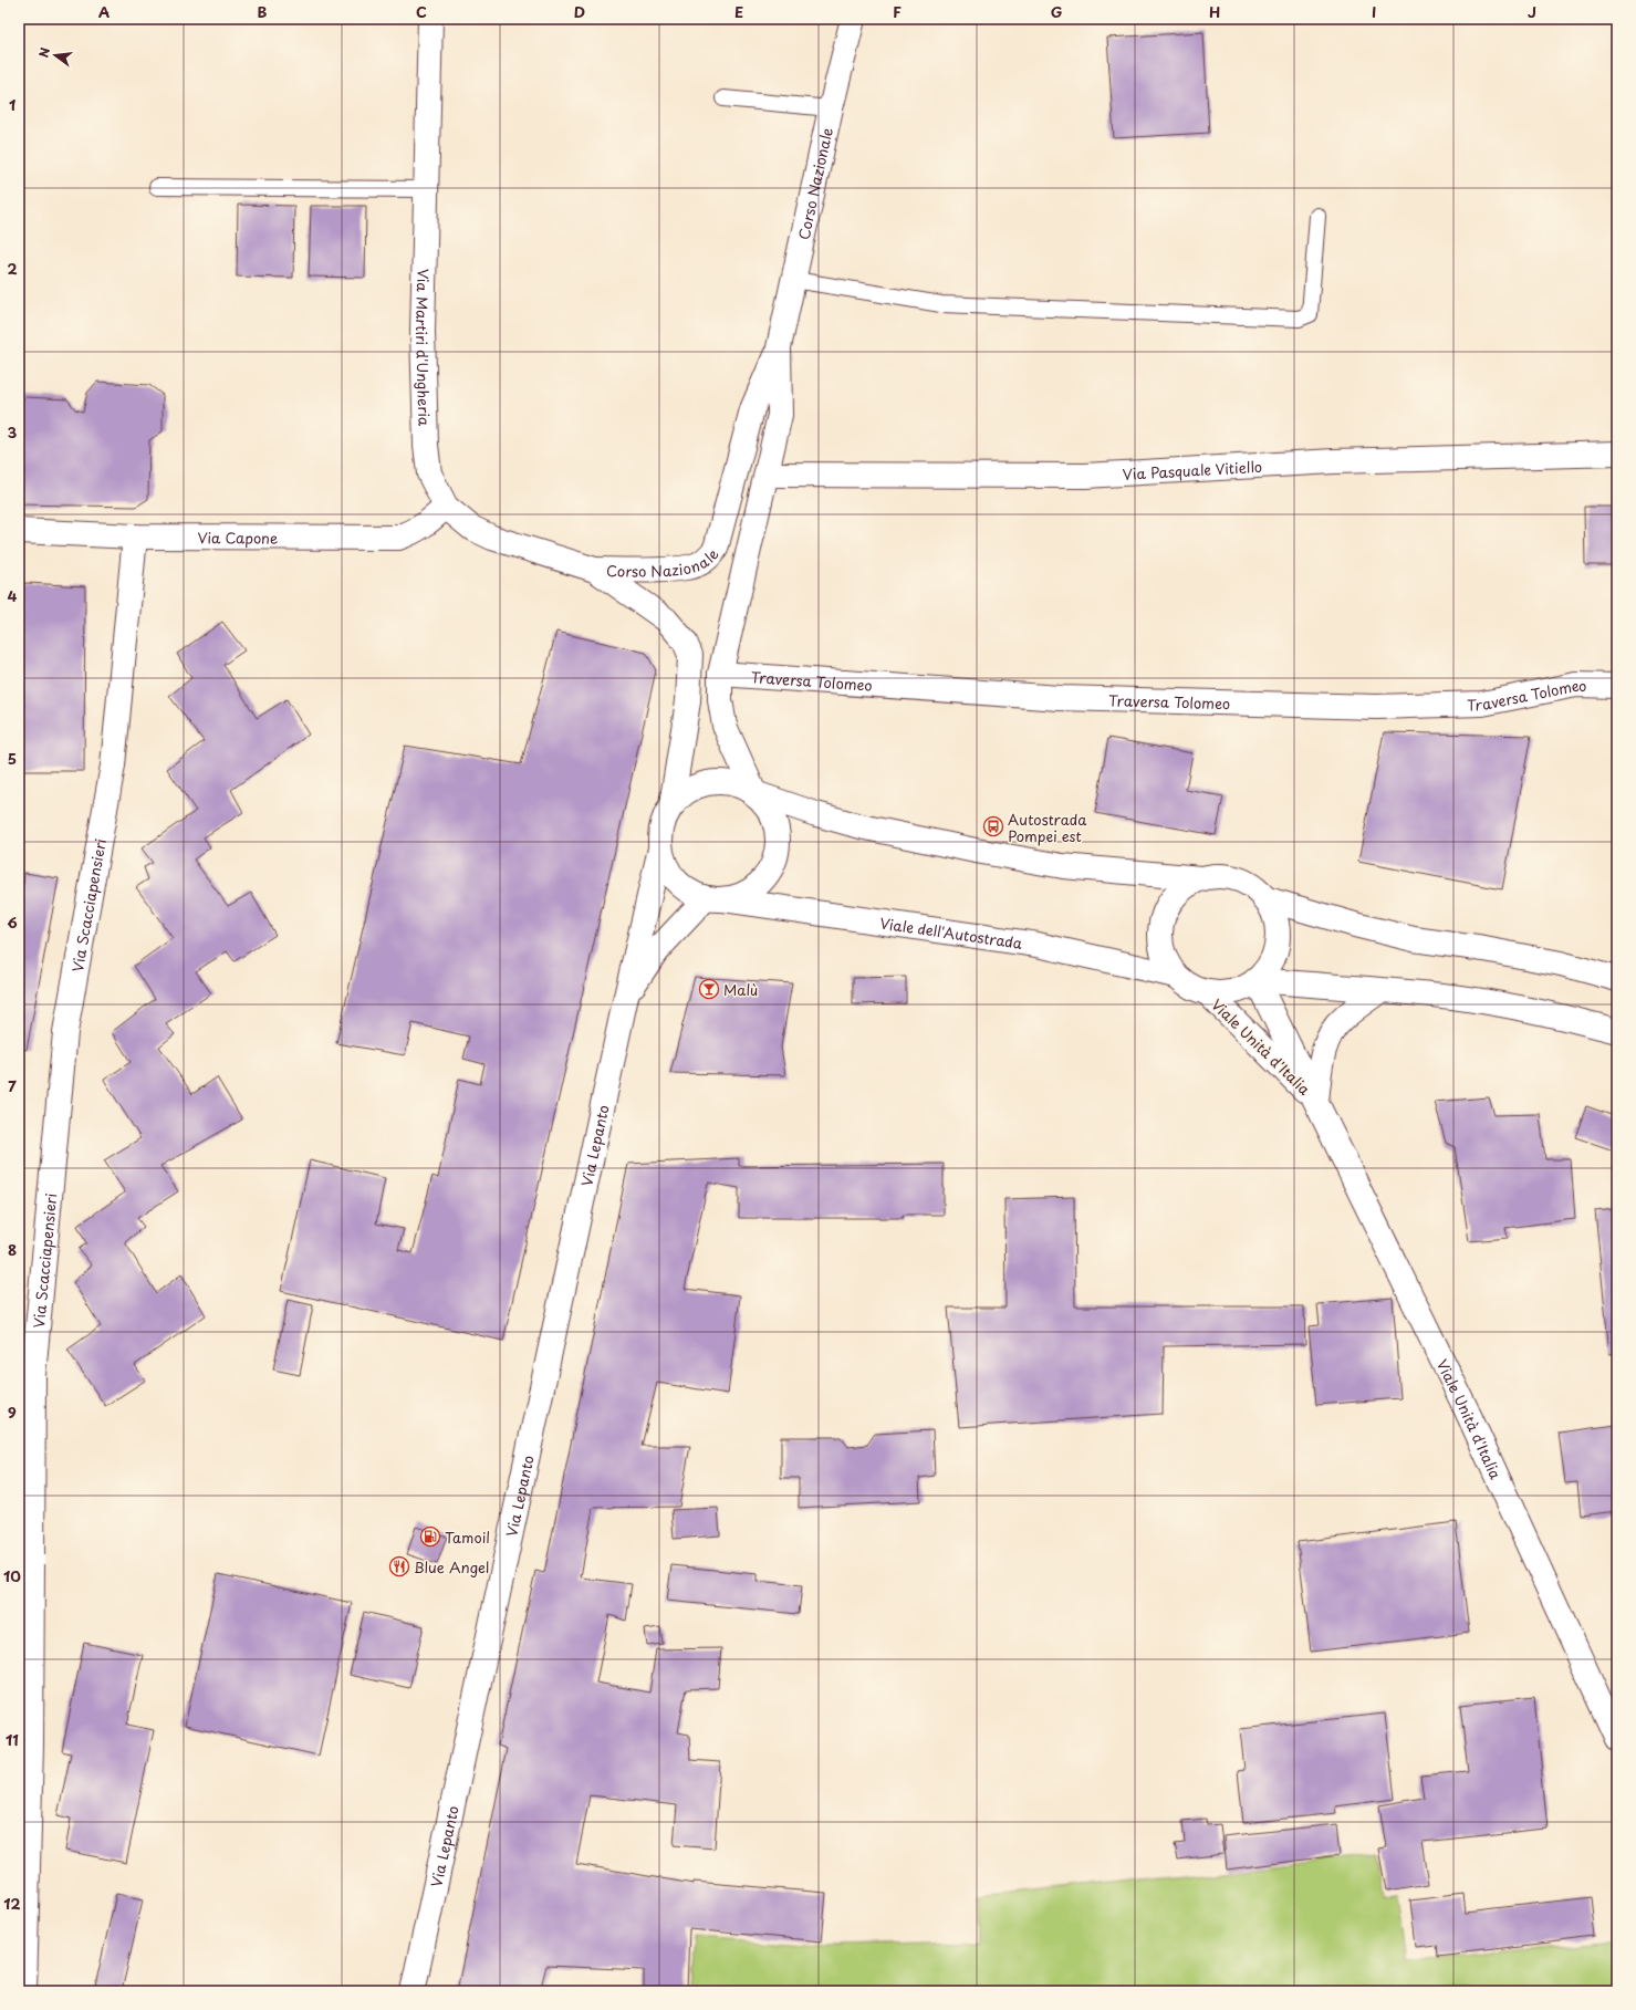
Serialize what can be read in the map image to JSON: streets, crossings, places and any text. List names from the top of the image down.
{
  "streets": {
    "main road": [
      "Corso Nazionale",
      "Via Martiri d'Ungheria",
      "Via Pasquale Vitiello",
      "Via Capone",
      "Traversa Tolomeo",
      "Via Scacciapensieri",
      "Viale dell'Autostrada",
      "Viale Unità d'Italia",
      "Via Lepanto"
    ]
  },
  "crossings": [
    ["Corso Nazionale", "Via Martiri d'Ungheria"],
    ["Corso Nazionale", "Via Pasquale Vitiello"],
    ["Corso Nazionale", "Traversa Tolomeo"],
    ["Corso Nazionale", "Viale dell'Autostrada"],
    ["Corso Nazionale", "Via Lepanto"],
    ["Via Martiri d'Ungheria", "Via Capone"],
    ["Via Capone", "Via Scacciapensieri"],
    ["Viale dell'Autostrada", "Viale Unità d'Italia"],
    ["Viale dell'Autostrada", "Via Lepanto"]
  ],
  "places": {
    "bus stop": ["Autostrada Pompei est"],
    "bar": ["Malù"],
    "fuel station": ["Tamoil"],
    "restaurant": ["Blue Angel"]
  },
  "north": "left",
  "grid": {
    "columns": [
      "A",
      "B",
      "C",
      "D",
      "E",
      "F",
      "G",
      "H",
      "I",
      "J"
    ],
    "rows": [
      "1",
      "2",
      "3",
      "4",
      "5",
      "6",
      "7",
      "8",
      "9",
      "10",
      "11",
      "12"
    ]
  }
}
